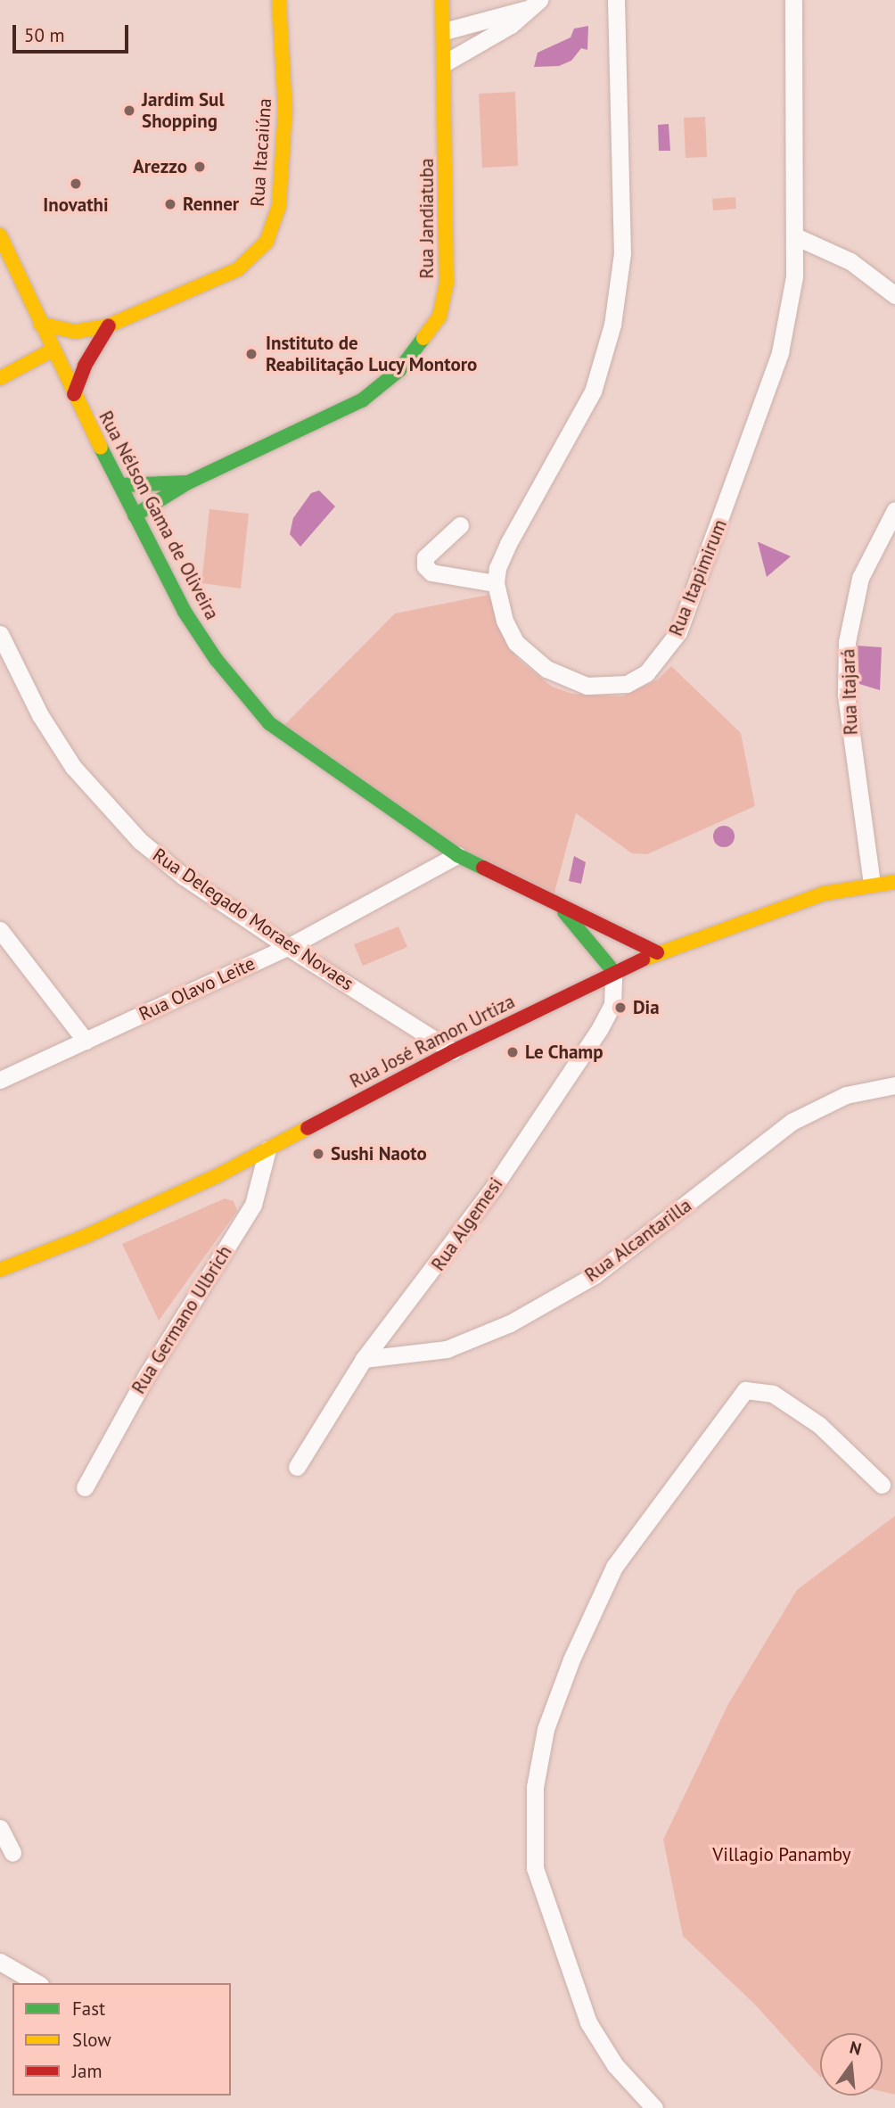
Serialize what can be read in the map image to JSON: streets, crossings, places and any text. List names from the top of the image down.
{
  "streets": {
    "main road": [
      "Rua Itacaiúna",
      "Rua Jandiatuba",
      "Rua Nélson Gama de Oliveira",
      "Rua José Ramon Urtiza"
    ],
    "street": [
      "Rua Itapimirum",
      "Rua Itajará",
      "Rua Delegado Moraes Novaes",
      "Rua Olavo Leite",
      "Rua Algemesi",
      "Rua Alcantarilla",
      "Rua Germano Ulbrich"
    ]
  },
  "crossings": [
    ["Rua Itacaiúna", "Rua Nélson Gama de Oliveira"],
    ["Rua Jandiatuba", "Rua Nélson Gama de Oliveira"],
    ["Rua Nélson Gama de Oliveira", "Rua Olavo Leite"],
    ["Rua Nélson Gama de Oliveira", "Rua José Ramon Urtiza"],
    ["Rua Nélson Gama de Oliveira", "Rua Algemesi"],
    ["Rua Itajará", "Rua José Ramon Urtiza"],
    ["Rua Delegado Moraes Novaes", "Rua Olavo Leite"],
    ["Rua Delegado Moraes Novaes", "Rua José Ramon Urtiza"],
    ["Rua José Ramon Urtiza", "Rua Algemesi"],
    ["Rua José Ramon Urtiza", "Rua Germano Ulbrich"],
    ["Rua Algemesi", "Rua Alcantarilla"]
  ],
  "parks": ["Villagio Panamby"],
  "places": [
    "Jardim Sul Shopping",
    "Arezzo",
    "Inovathi",
    "Renner",
    "Instituto de Reabilitação Lucy Montoro",
    "Dia",
    "Le Champ",
    "Sushi Naoto"
  ],
  "legend": ["Fast", "Slow", "Jam"],
  "scale_bar": "50 m",
  "north": "top"
}
